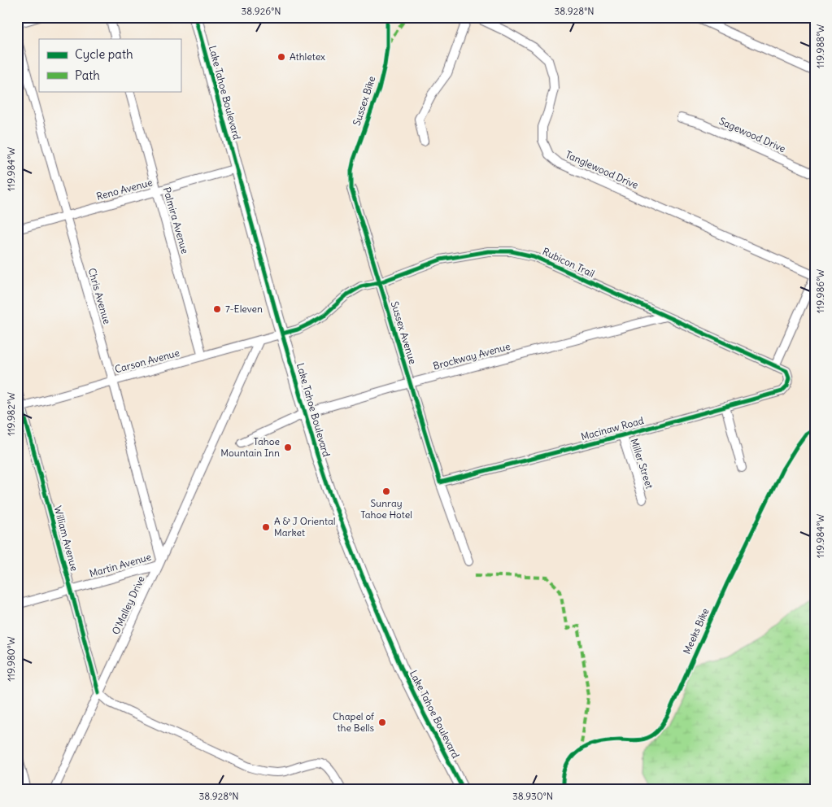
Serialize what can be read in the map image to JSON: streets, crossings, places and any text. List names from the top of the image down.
{
  "streets": {
    "highway": ["Lake Tahoe Boulevard"],
    "street": [
      "Sagewood Drive",
      "Tanglewood Drive",
      "Reno Avenue",
      "Palmira Avenue",
      "Rubicon Trail",
      "Chris Avenue",
      "Sussex Avenue",
      "Brockway Avenue",
      "Carson Avenue",
      "Macinaw Road",
      "Miller Street",
      "William Avenue",
      "Martin Avenue",
      "O'Malley Drive"
    ],
    "cycle path": ["Sussex Bike", "Meeks Bike"]
  },
  "crossings": [
    ["Lake Tahoe Boulevard", "Reno Avenue"],
    ["Lake Tahoe Boulevard", "Rubicon Trail"],
    ["Lake Tahoe Boulevard", "Brockway Avenue"],
    ["Lake Tahoe Boulevard", "Carson Avenue"],
    ["Reno Avenue", "Palmira Avenue"],
    ["Reno Avenue", "Chris Avenue"],
    ["Palmira Avenue", "Carson Avenue"],
    ["Rubicon Trail", "Sussex Avenue"],
    ["Rubicon Trail", "Brockway Avenue"],
    ["Rubicon Trail", "Carson Avenue"],
    ["Rubicon Trail", "Macinaw Road"],
    ["Chris Avenue", "Carson Avenue"],
    ["Chris Avenue", "Martin Avenue"],
    ["Chris Avenue", "O'Malley Drive"],
    ["Sussex Avenue", "Brockway Avenue"],
    ["Sussex Avenue", "Macinaw Road"],
    ["Carson Avenue", "William Avenue"],
    ["Carson Avenue", "O'Malley Drive"],
    ["Macinaw Road", "Miller Street"],
    ["William Avenue", "Martin Avenue"],
    ["William Avenue", "O'Malley Drive"],
    ["Martin Avenue", "O'Malley Drive"]
  ],
  "places": [
    "Athletex",
    "7-Eleven",
    "Tahoe Mountain Inn",
    "Sunray Tahoe Hotel",
    "A & J Oriental Market",
    "Chapel of the Bells"
  ],
  "legend": ["Cycle path", "Path"],
  "coordinates": [
    "38.926°N",
    "38.928°N",
    "119.988°W",
    "119.984°W",
    "119.986°W",
    "119.982°W",
    "119.980°W",
    "38.930°N"
  ]
}
